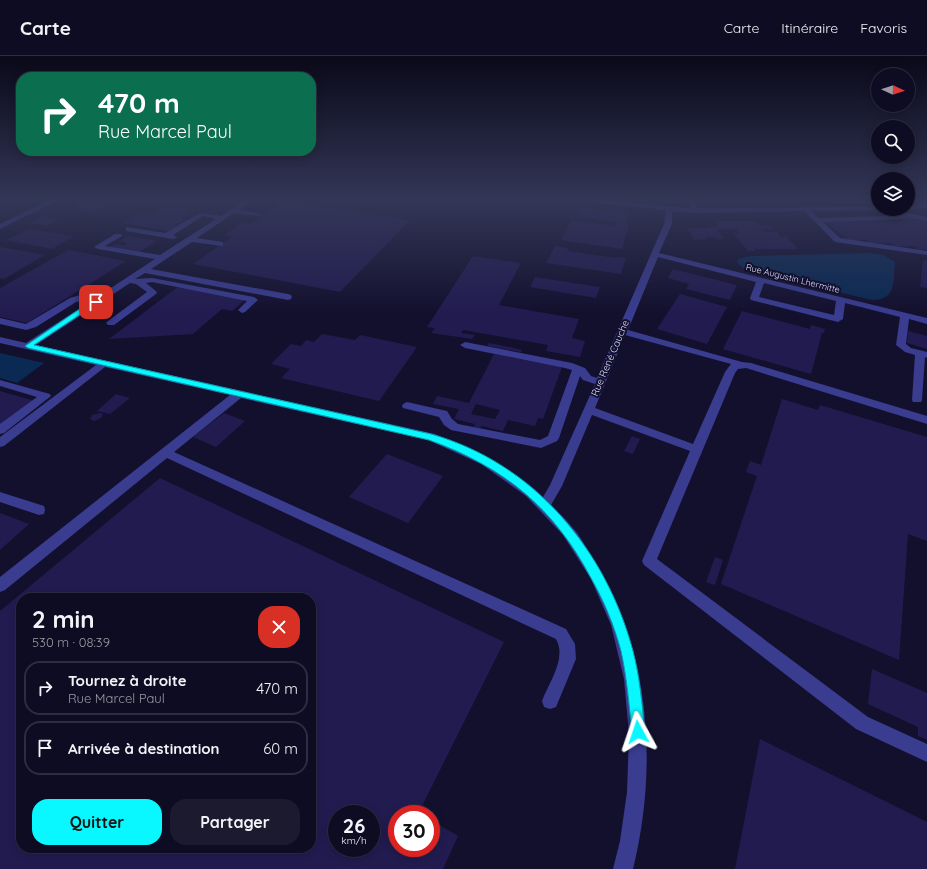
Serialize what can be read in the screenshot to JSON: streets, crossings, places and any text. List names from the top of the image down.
{
  "streets": {
    "street": ["Rue Augustin Lhermitte", "Rue René Cauche"]
  },
  "crossings": [
    ["Rue Augustin Lhermitte", "Rue René Cauche"]
  ],
  "north": "right",
  "page": {
    "header": "Carte",
    "nav": ["Carte", "Itinéraire", "Favoris"],
    "turn": ["470 m", "Rue Marcel Paul"],
    "heading": ["2 min", "530 m · 08:39"],
    "list": [
      {
        "name": "Tournez à droite",
        "note": "Rue Marcel Paul",
        "value": "470 m"
      },
      {
        "name": "Arrivée à destination",
        "value": "60 m"
      }
    ],
    "buttons": ["Quitter", "Partager"],
    "speed": "26 km/h",
    "limit": "30"
  }
}
